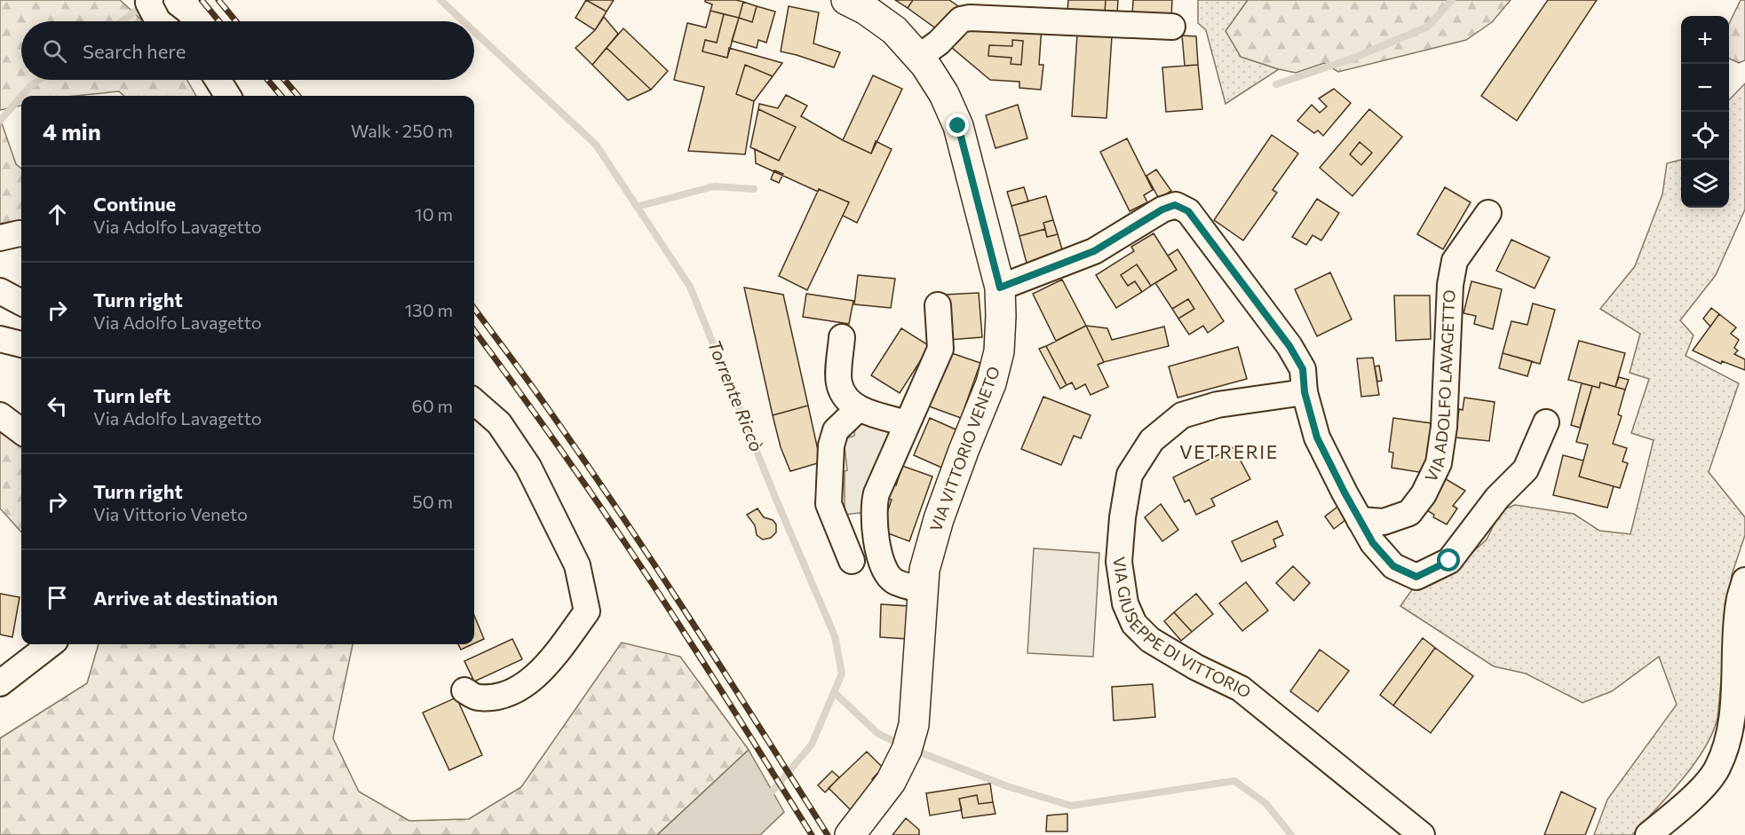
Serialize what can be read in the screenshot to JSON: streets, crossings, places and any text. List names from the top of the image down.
{
  "streets": {
    "main road": ["VIA VITTORIO VENETO"],
    "street": ["VIA ADOLFO LAVAGETTO", "VIA GIUSEPPE DI VITTORIO"]
  },
  "districts": ["VETRERIE"],
  "water": ["Torrente Riccò"],
  "page": {
    "map_buttons": ["+", "−"],
    "search": "Search here",
    "heading": ["4 min", "Walk · 250 m"],
    "list": [
      ["Continue", "Via Adolfo Lavagetto", "10 m"],
      ["Turn right", "Via Adolfo Lavagetto", "130 m"],
      ["Turn left", "Via Adolfo Lavagetto", "60 m"],
      ["Turn right", "Via Vittorio Veneto", "50 m"],
      "Arrive at destination"
    ]
  }
}
